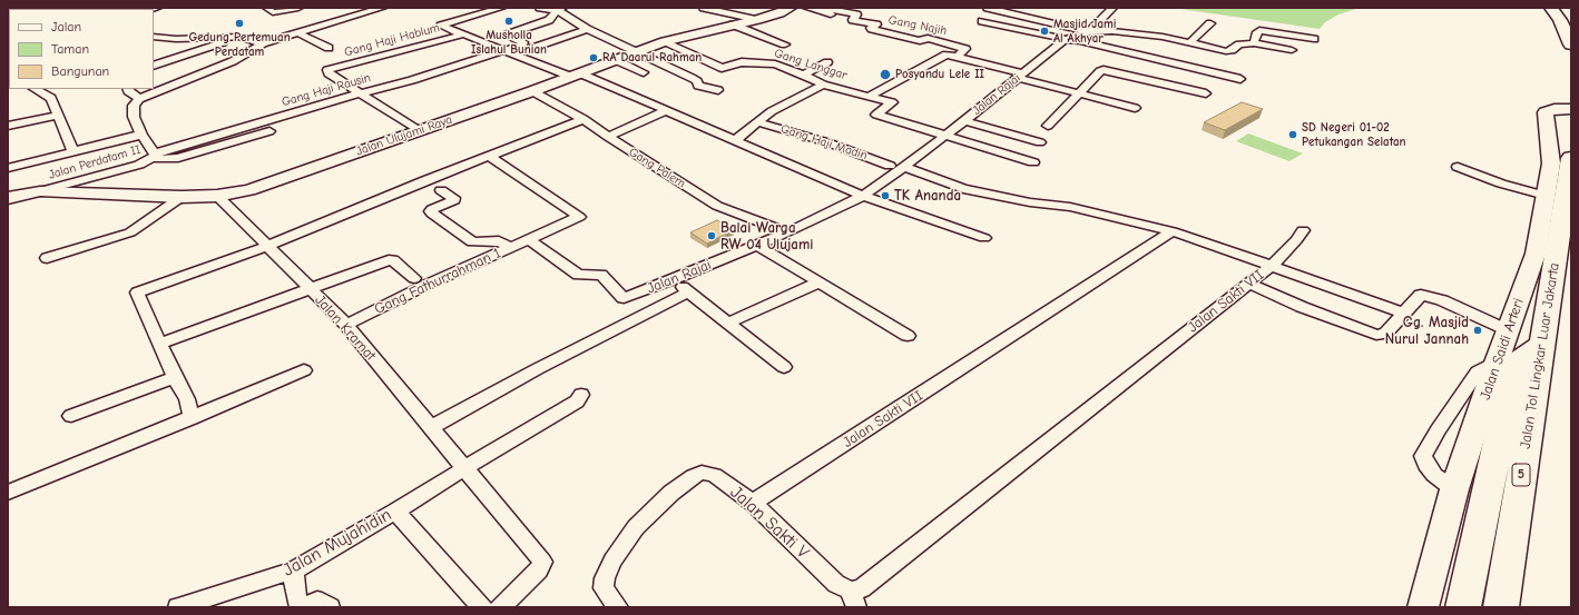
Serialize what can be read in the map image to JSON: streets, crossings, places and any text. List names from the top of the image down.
{
  "streets": {
    "highway": ["Jalan Tol Lingkar Luar Jakarta", "5"],
    "main road": ["Jalan Saidi Arteri"],
    "street": [
      "Gang Najih",
      "Gang Haji Hablum",
      "Gang Langgar",
      "Gang Haji Rausin",
      "Jalan Rajai",
      "Jalan Ulujami Raya",
      "Gang Haji Madin",
      "Jalan Perdatam II",
      "Gang Palem",
      "Gang Fathurrahman 1",
      "Jalan Sakti VII",
      "Jalan Kramat",
      "Jalan Sakti V",
      "Jalan Mujahidin"
    ]
  },
  "crossings": [
    ["Gang Haji Hablum", "Gang Haji Rausin"],
    ["Gang Langgar", "Jalan Rajai"],
    ["Gang Langgar", "Jalan Ulujami Raya"],
    ["Gang Haji Rausin", "Jalan Perdatam II"],
    ["Jalan Rajai", "Gang Palem"],
    ["Jalan Rajai", "Gang Fathurrahman 1"],
    ["Jalan Ulujami Raya", "Jalan Perdatam II"],
    ["Jalan Ulujami Raya", "Gang Palem"],
    ["Jalan Ulujami Raya", "Jalan Kramat"],
    ["Gang Fathurrahman 1", "Jalan Kramat"],
    ["Jalan Sakti VII", "Jalan Sakti V"],
    ["Jalan Kramat", "Jalan Mujahidin"]
  ],
  "places": [
    "Musholla Islahul Bunian",
    "Gedung Pertemuan Perdatam",
    "Masjid Jami Al Akhyar",
    "RA Daarul Rahman",
    "Posyandu Lele II",
    "SD Negeri 01-02 Petukangan Selatan",
    "TK Ananda",
    "Balai Warga RW 04 Ulujami",
    "Gg. Masjid Nurul Jannah"
  ],
  "legend": ["Jalan", "Taman", "Bangunan"]
}
